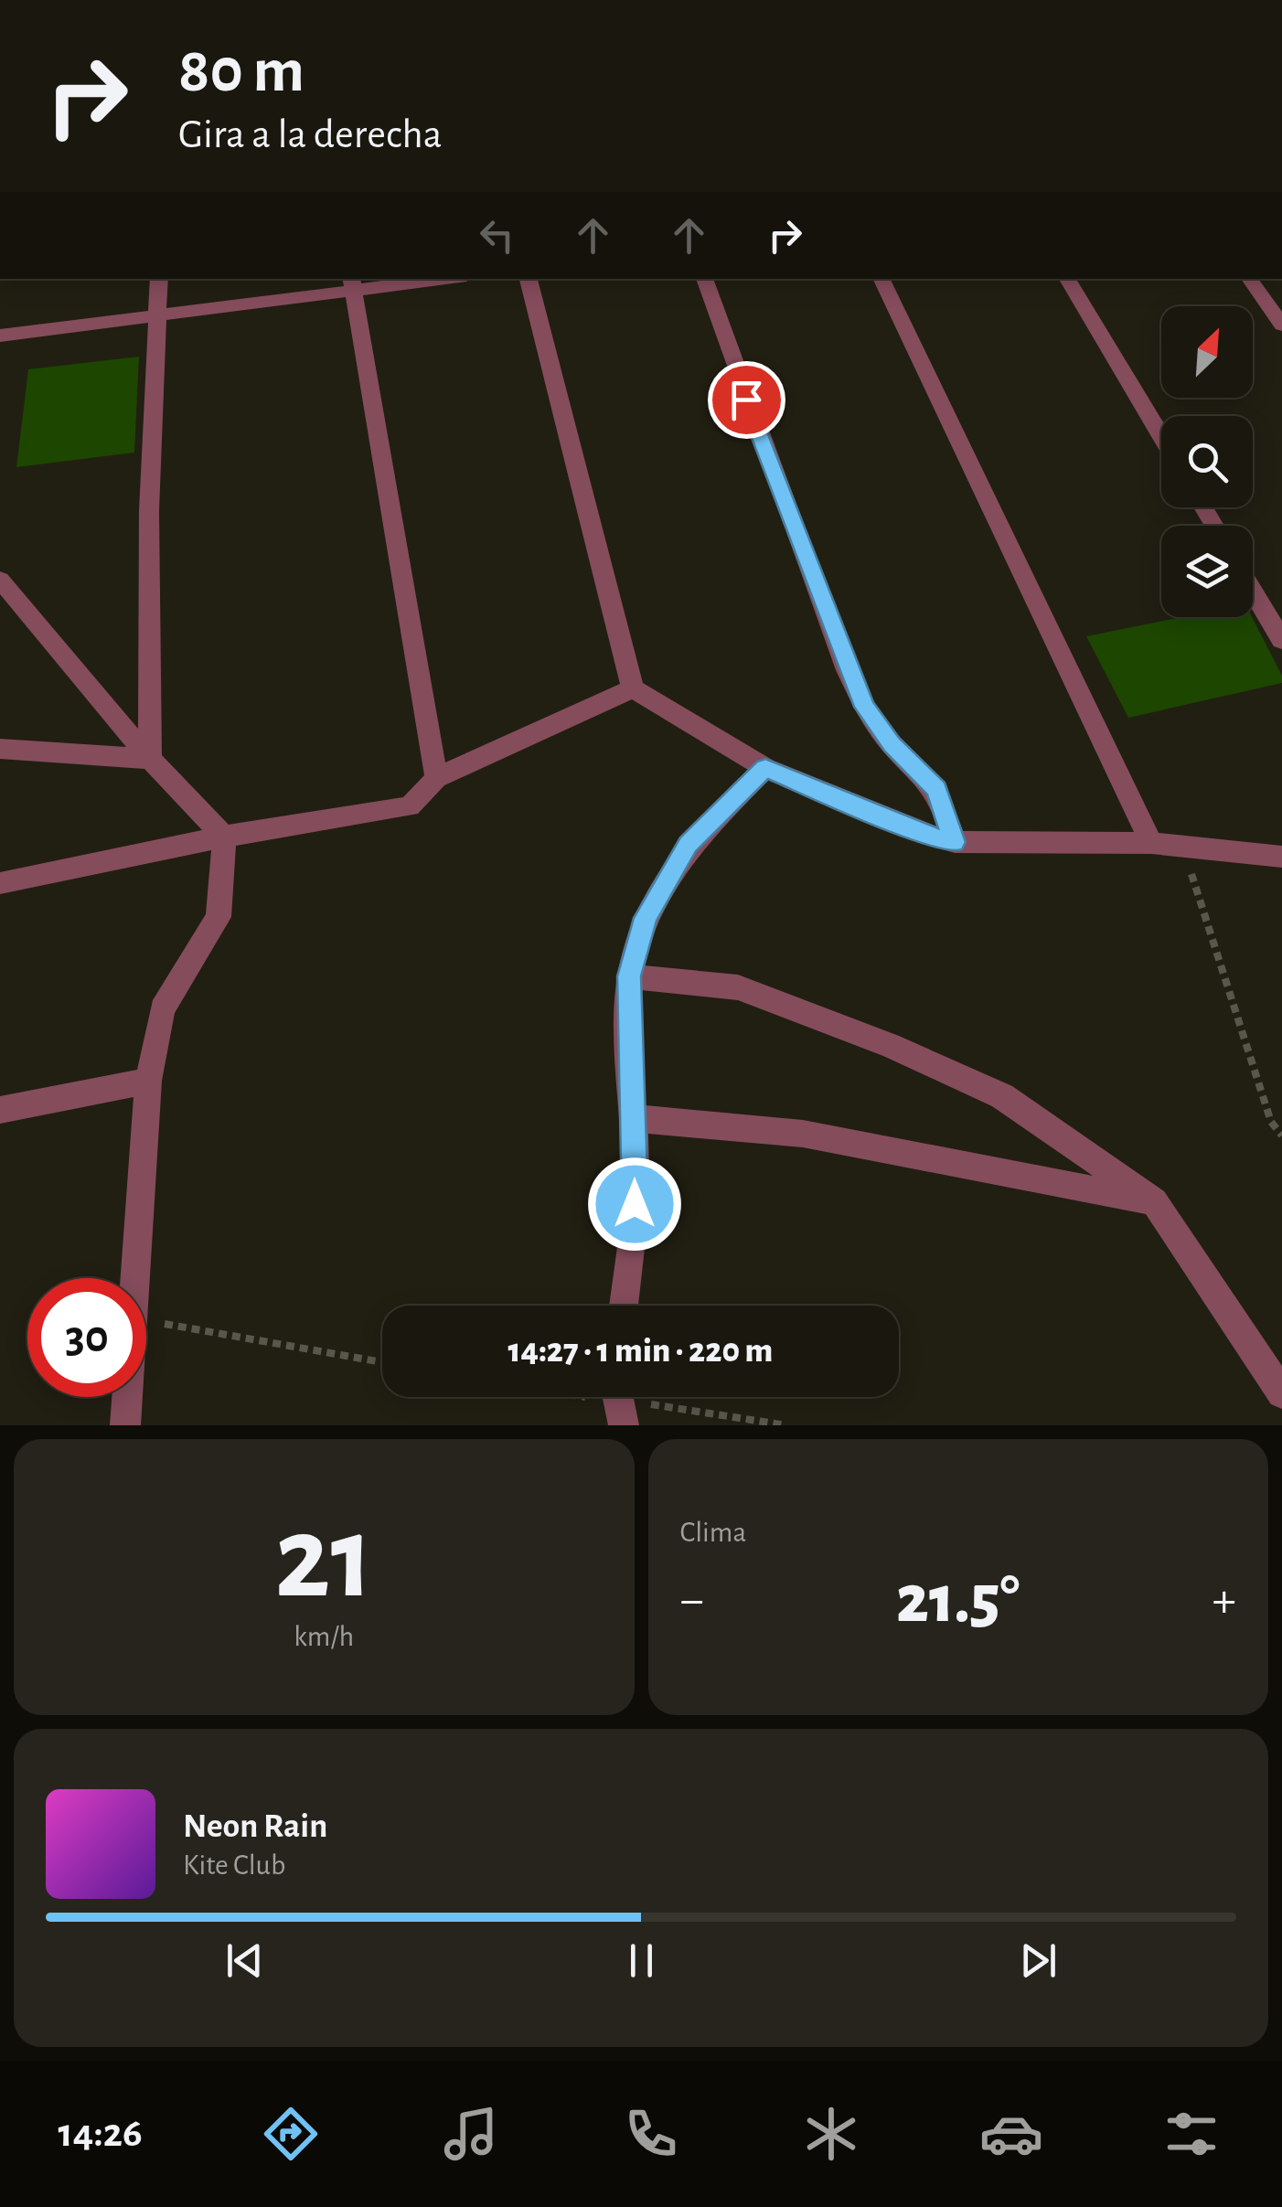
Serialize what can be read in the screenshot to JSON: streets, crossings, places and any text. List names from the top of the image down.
{
  "north": "top right",
  "page": {
    "turn": ["80 m", "Gira a la derecha"],
    "limit": "30",
    "trip": "14:27 · 1 min · 220 m",
    "tile": [
      ["21", "km/h"],
      "Clima"
    ],
    "heat": ["−", "21.5°", "+"],
    "song": ["Neon Rain", "Kite Club"],
    "tabs": "14:26"
  }
}
